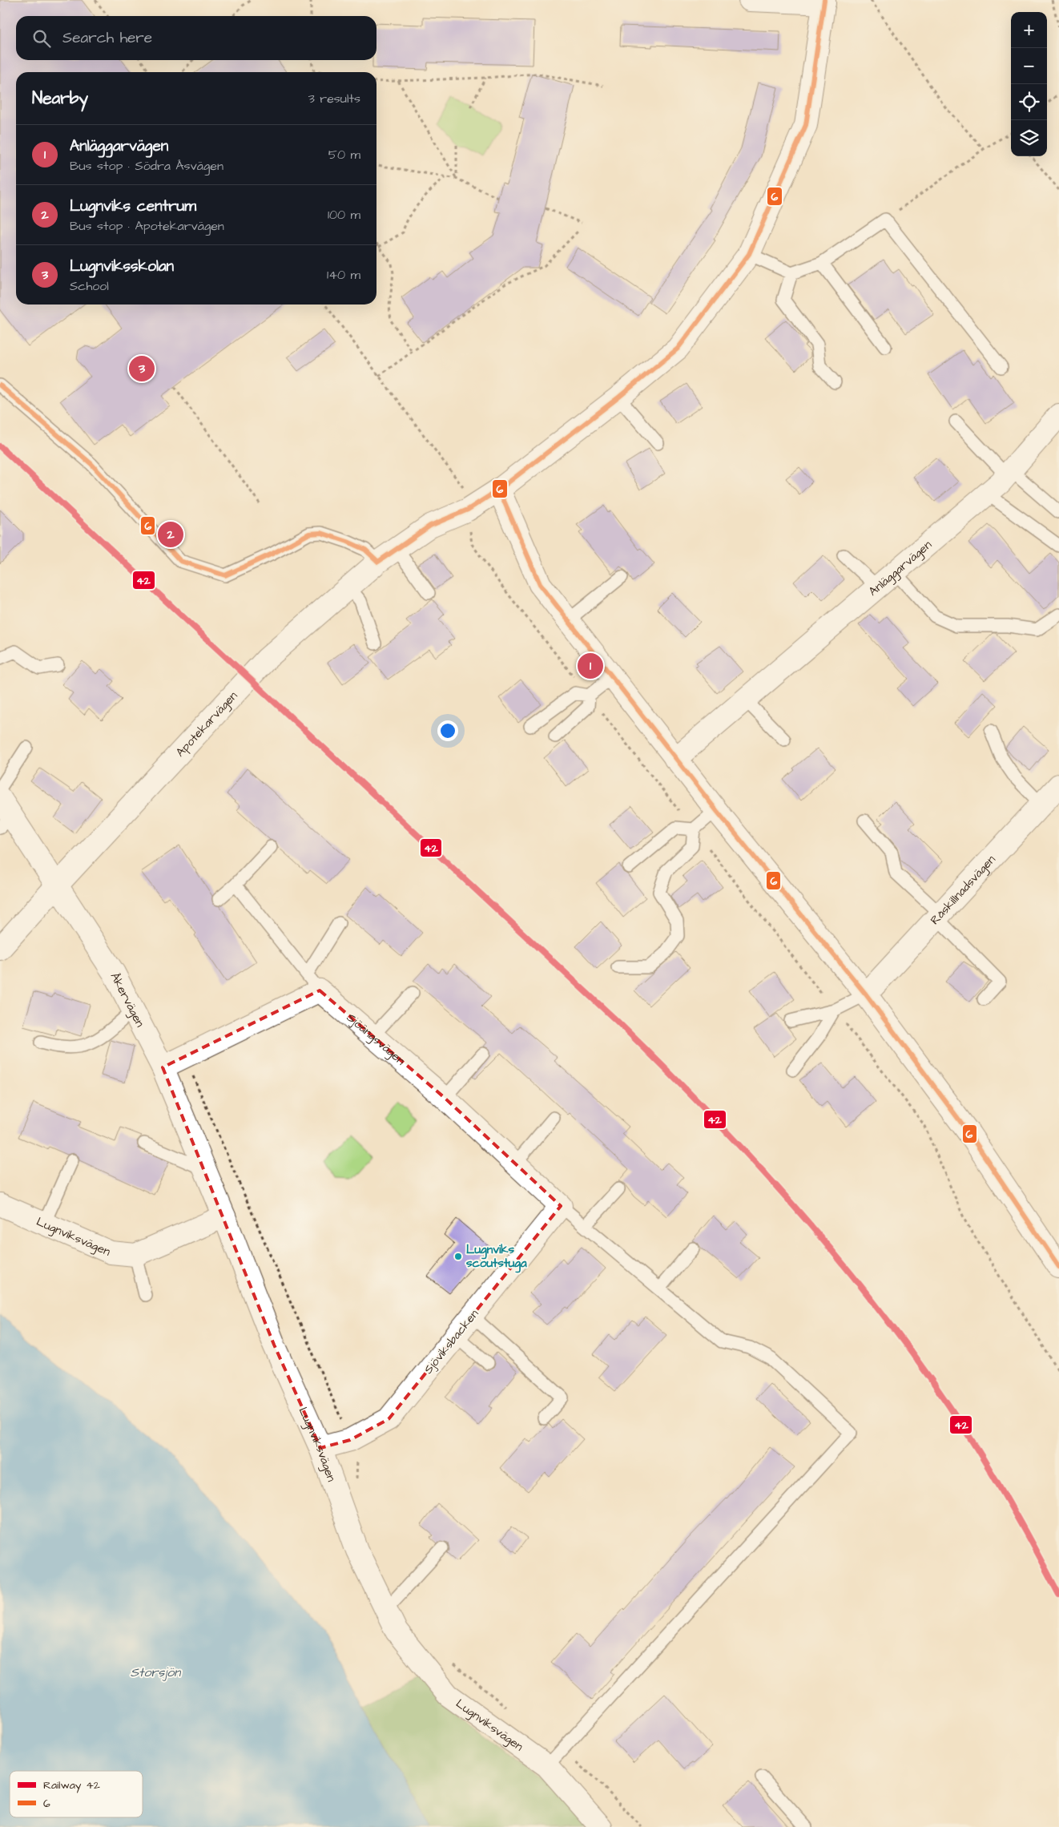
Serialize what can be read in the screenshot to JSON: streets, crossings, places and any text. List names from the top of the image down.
{
  "streets": {
    "street": [
      "Anläggarvägen",
      "Apotekarvägen",
      "Råskillnadsvägen",
      "Åkervägen",
      "Sjöängsvägen",
      "Lugnviksvägen",
      "Sjöviksbacken"
    ]
  },
  "crossings": [
    ["Apotekarvägen", "Åkervägen"],
    ["Åkervägen", "Lugnviksvägen"],
    ["Sjöängsvägen", "Sjöviksbacken"],
    ["Lugnviksvägen", "Sjöviksbacken"]
  ],
  "water": ["Storsjön"],
  "places": ["Lugnviks scoutstuga"],
  "lines": ["transit line 6", "rail line 42"],
  "legend": ["Railway 42", "6"],
  "page": {
    "map_buttons": ["+", "−"],
    "search": "Search here",
    "heading": ["Nearby", "3 results"],
    "list": [
      {
        "mark": "1",
        "name": "Anläggarvägen",
        "note": "Bus stop · Södra Åsvägen",
        "value": "50 m"
      },
      {
        "mark": "2",
        "name": "Lugnviks centrum",
        "note": "Bus stop · Apotekarvägen",
        "value": "100 m"
      },
      {
        "mark": "3",
        "name": "Lugnviksskolan",
        "note": "School",
        "value": "140 m"
      }
    ],
    "pins": ["3", "2", "1"]
  }
}
